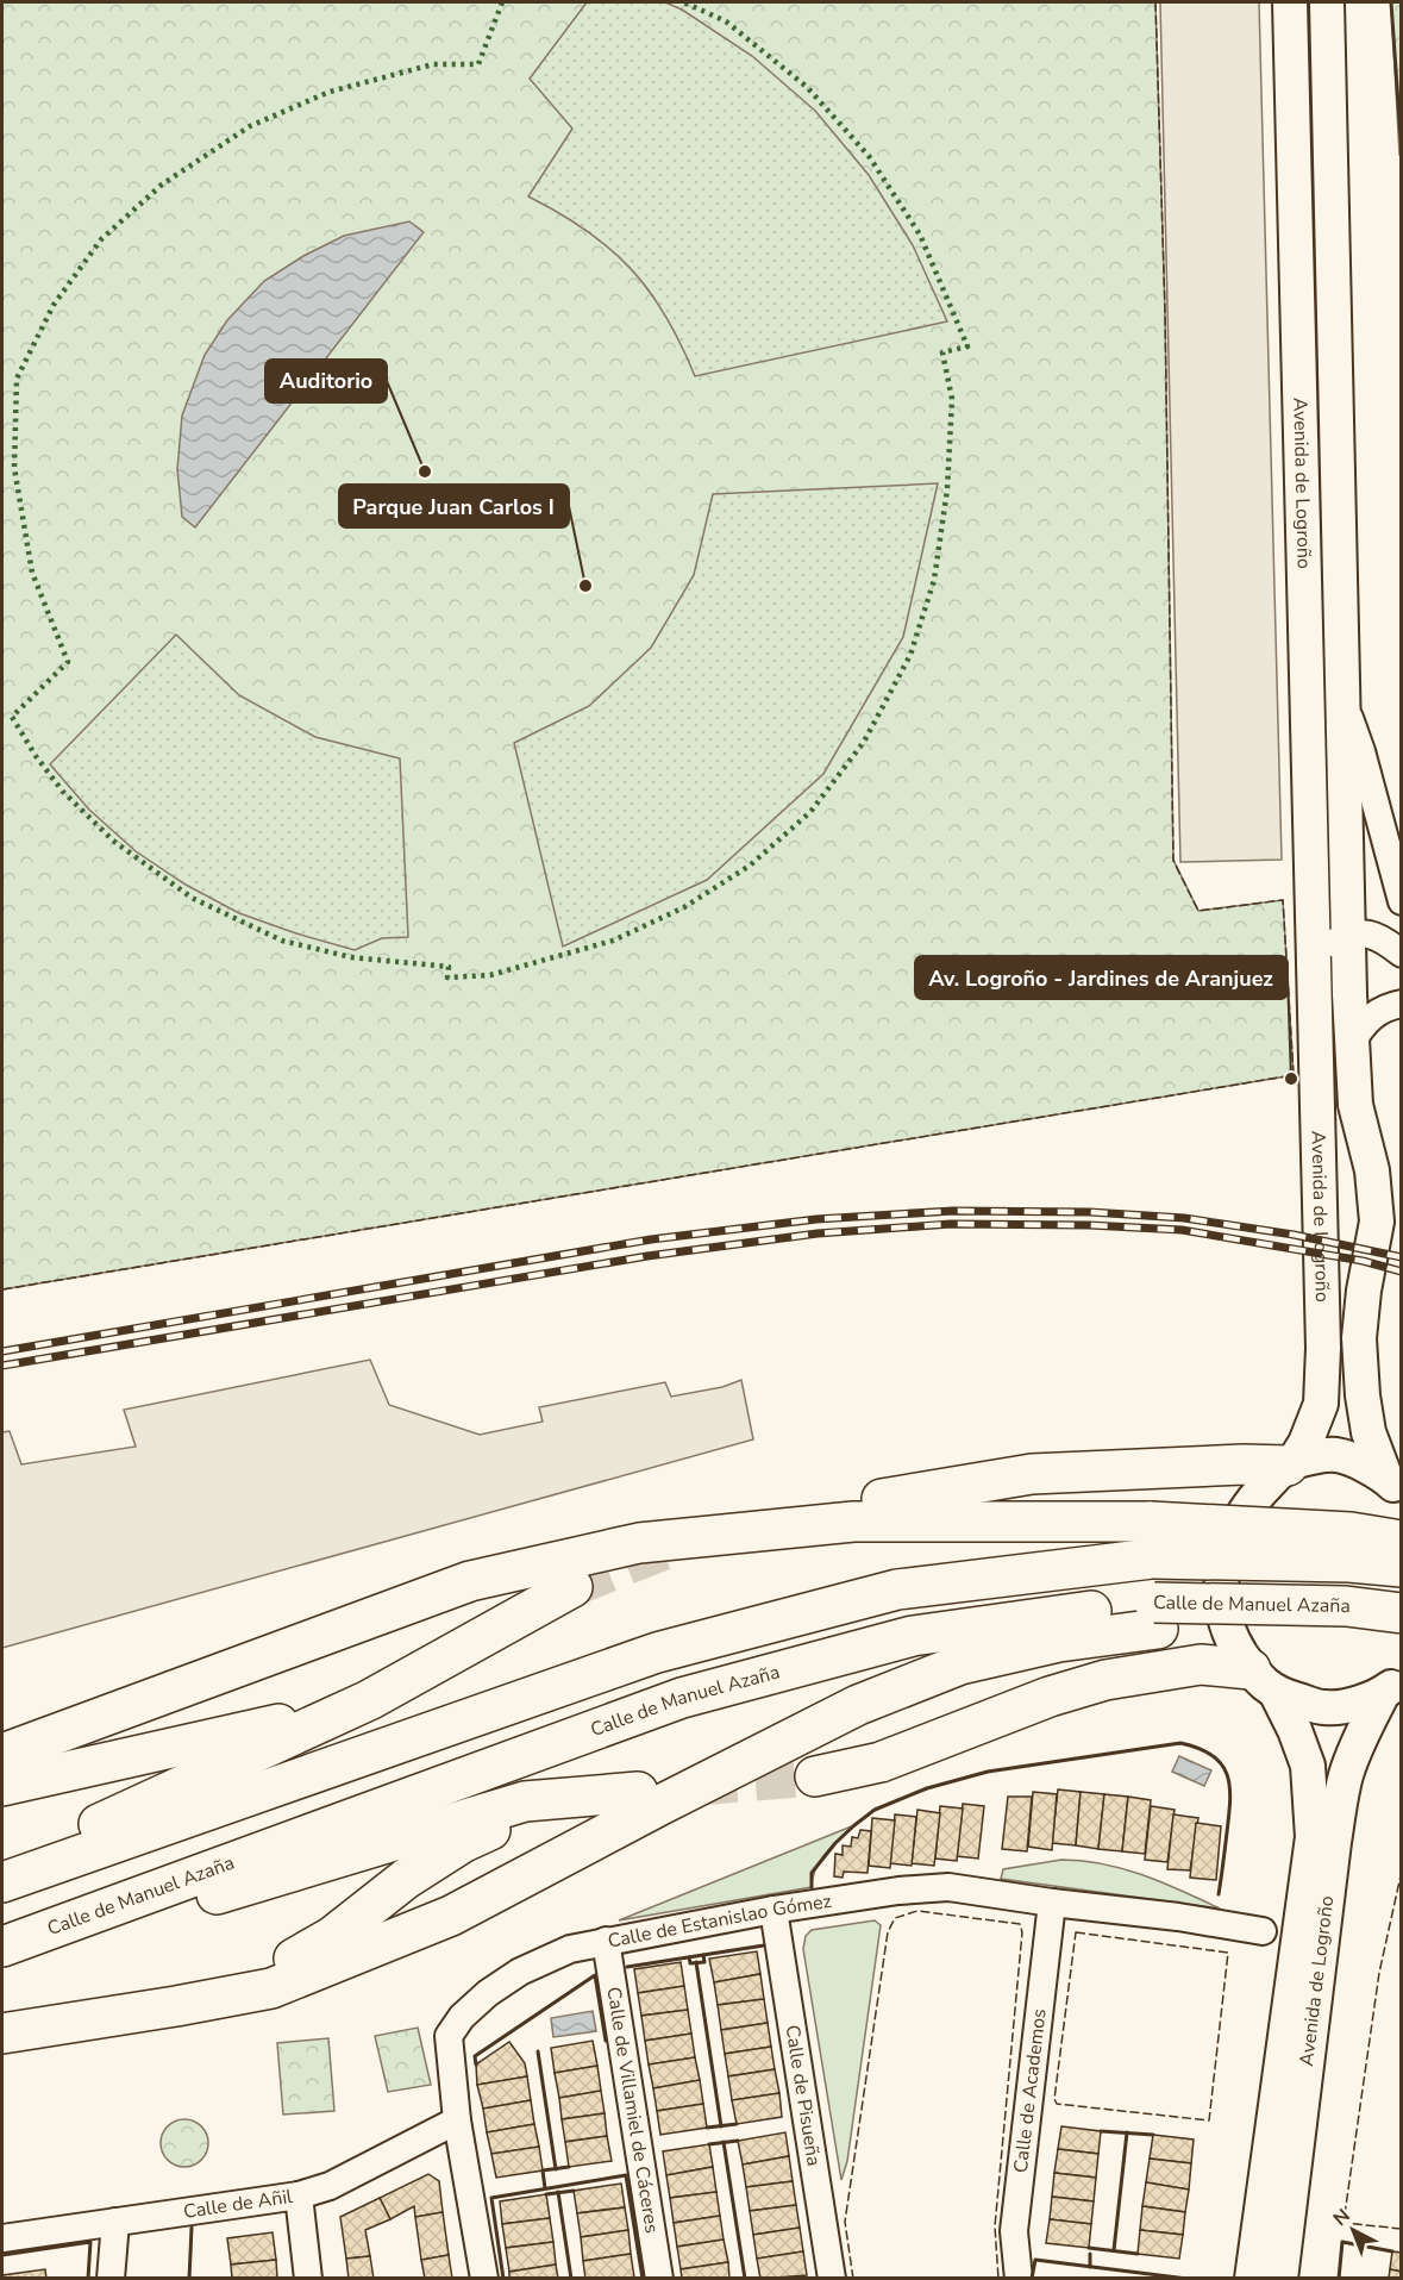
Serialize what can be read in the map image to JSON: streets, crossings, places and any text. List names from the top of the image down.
{
  "streets": {
    "highway": ["Calle de Manuel Azaña"],
    "main road": ["Avenida de Logroño"],
    "street": [
      "Calle de Estanislao Gómez",
      "Calle de Academos",
      "Calle de Pisueña",
      "Calle de Villamiel de Cáceres",
      "Calle de Añil"
    ]
  },
  "crossings": [
    ["Calle de Estanislao Gómez", "Calle de Academos"],
    ["Calle de Estanislao Gómez", "Calle de Pisueña"],
    ["Calle de Estanislao Gómez", "Calle de Villamiel de Cáceres"],
    ["Calle de Estanislao Gómez", "Calle de Añil"]
  ],
  "places": ["Auditorio", "Parque Juan Carlos I", "Av. Logroño - Jardines de Aranjuez"],
  "north": "top left"
}
